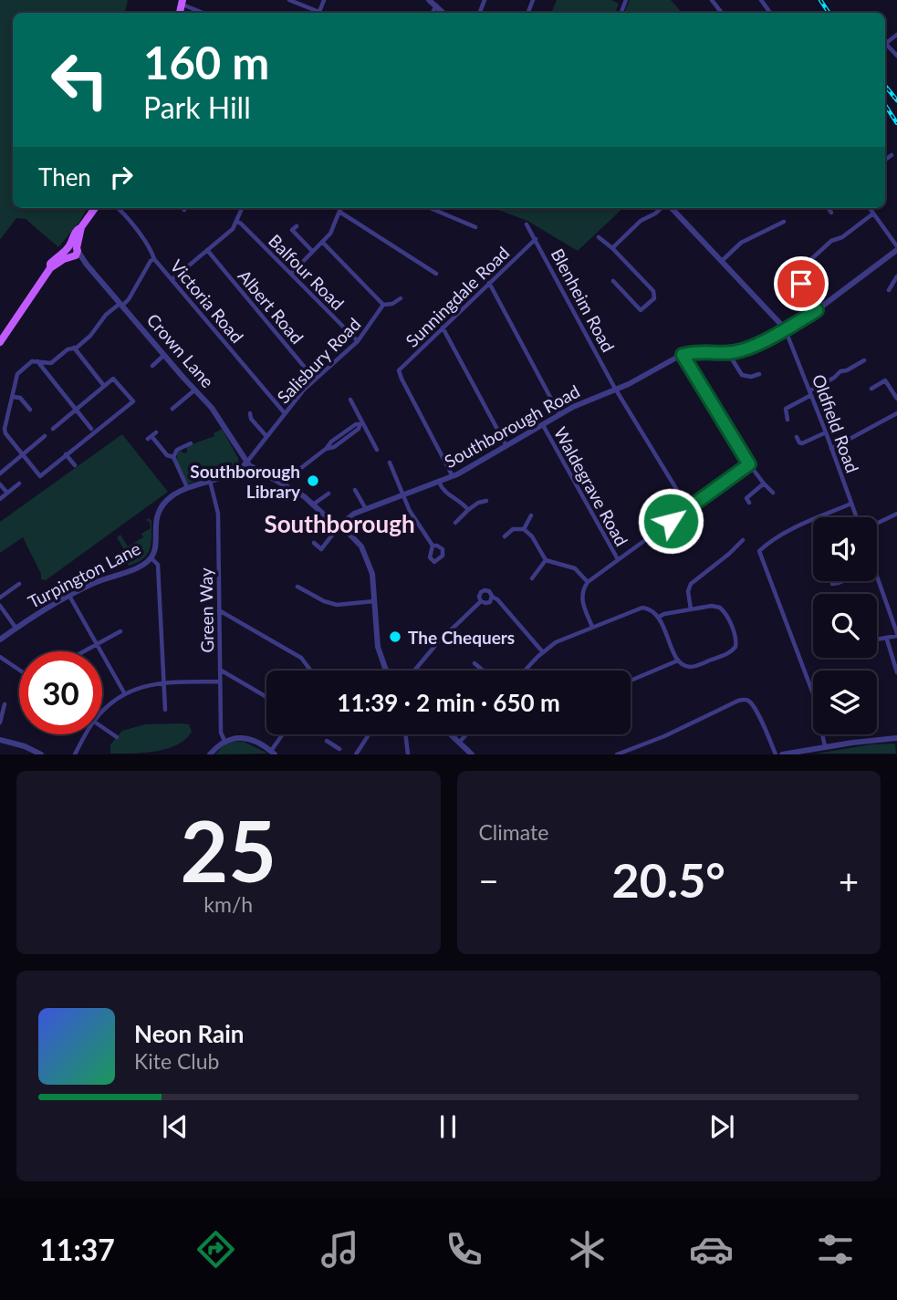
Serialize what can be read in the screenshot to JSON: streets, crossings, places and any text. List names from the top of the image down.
{
  "streets": {
    "street": [
      "Balfour Road",
      "Sunningdale Road",
      "Blenheim Road",
      "Victoria Road",
      "Albert Road",
      "Crown Lane",
      "Salisbury Road",
      "Oldfield Road",
      "Southborough Road",
      "Waldegrave Road",
      "Turpington Lane",
      "Green Way"
    ]
  },
  "crossings": [
    ["Balfour Road", "Salisbury Road"],
    ["Sunningdale Road", "Blenheim Road"],
    ["Sunningdale Road", "Southborough Road"],
    ["Blenheim Road", "Southborough Road"],
    ["Victoria Road", "Crown Lane"],
    ["Victoria Road", "Salisbury Road"],
    ["Albert Road", "Salisbury Road"],
    ["Crown Lane", "Salisbury Road"],
    ["Crown Lane", "Turpington Lane"],
    ["Salisbury Road", "Turpington Lane"],
    ["Oldfield Road", "Southborough Road"],
    ["Southborough Road", "Waldegrave Road"],
    ["Turpington Lane", "Green Way"]
  ],
  "districts": ["Southborough"],
  "places": ["Southborough Library", "The Chequers"],
  "page": {
    "turn": ["160 m", "Park Hill"],
    "then": "Then",
    "limit": "30",
    "trip": "11:39 · 2 min · 650 m",
    "tile": [
      ["25", "km/h"],
      "Climate"
    ],
    "heat": ["−", "20.5°", "+"],
    "song": ["Neon Rain", "Kite Club"],
    "tabs": "11:37"
  }
}
